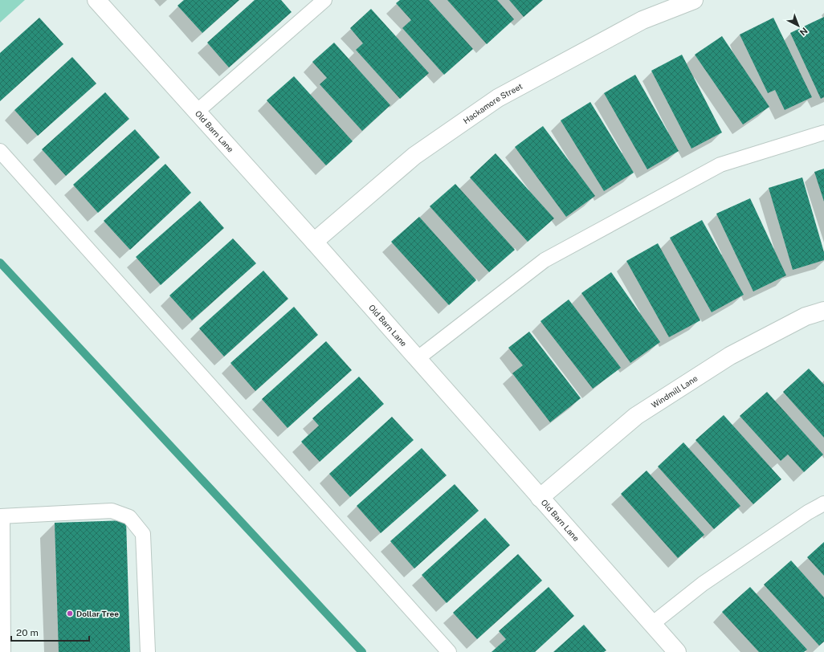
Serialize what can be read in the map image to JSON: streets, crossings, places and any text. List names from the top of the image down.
{
  "streets": {
    "street": ["Hackamore Street", "Old Barn Lane", "Windmill Lane"]
  },
  "crossings": [
    ["Hackamore Street", "Old Barn Lane"],
    ["Old Barn Lane", "Windmill Lane"]
  ],
  "places": ["Dollar Tree"],
  "scale_bar": "20 m",
  "north": "bottom right"
}
